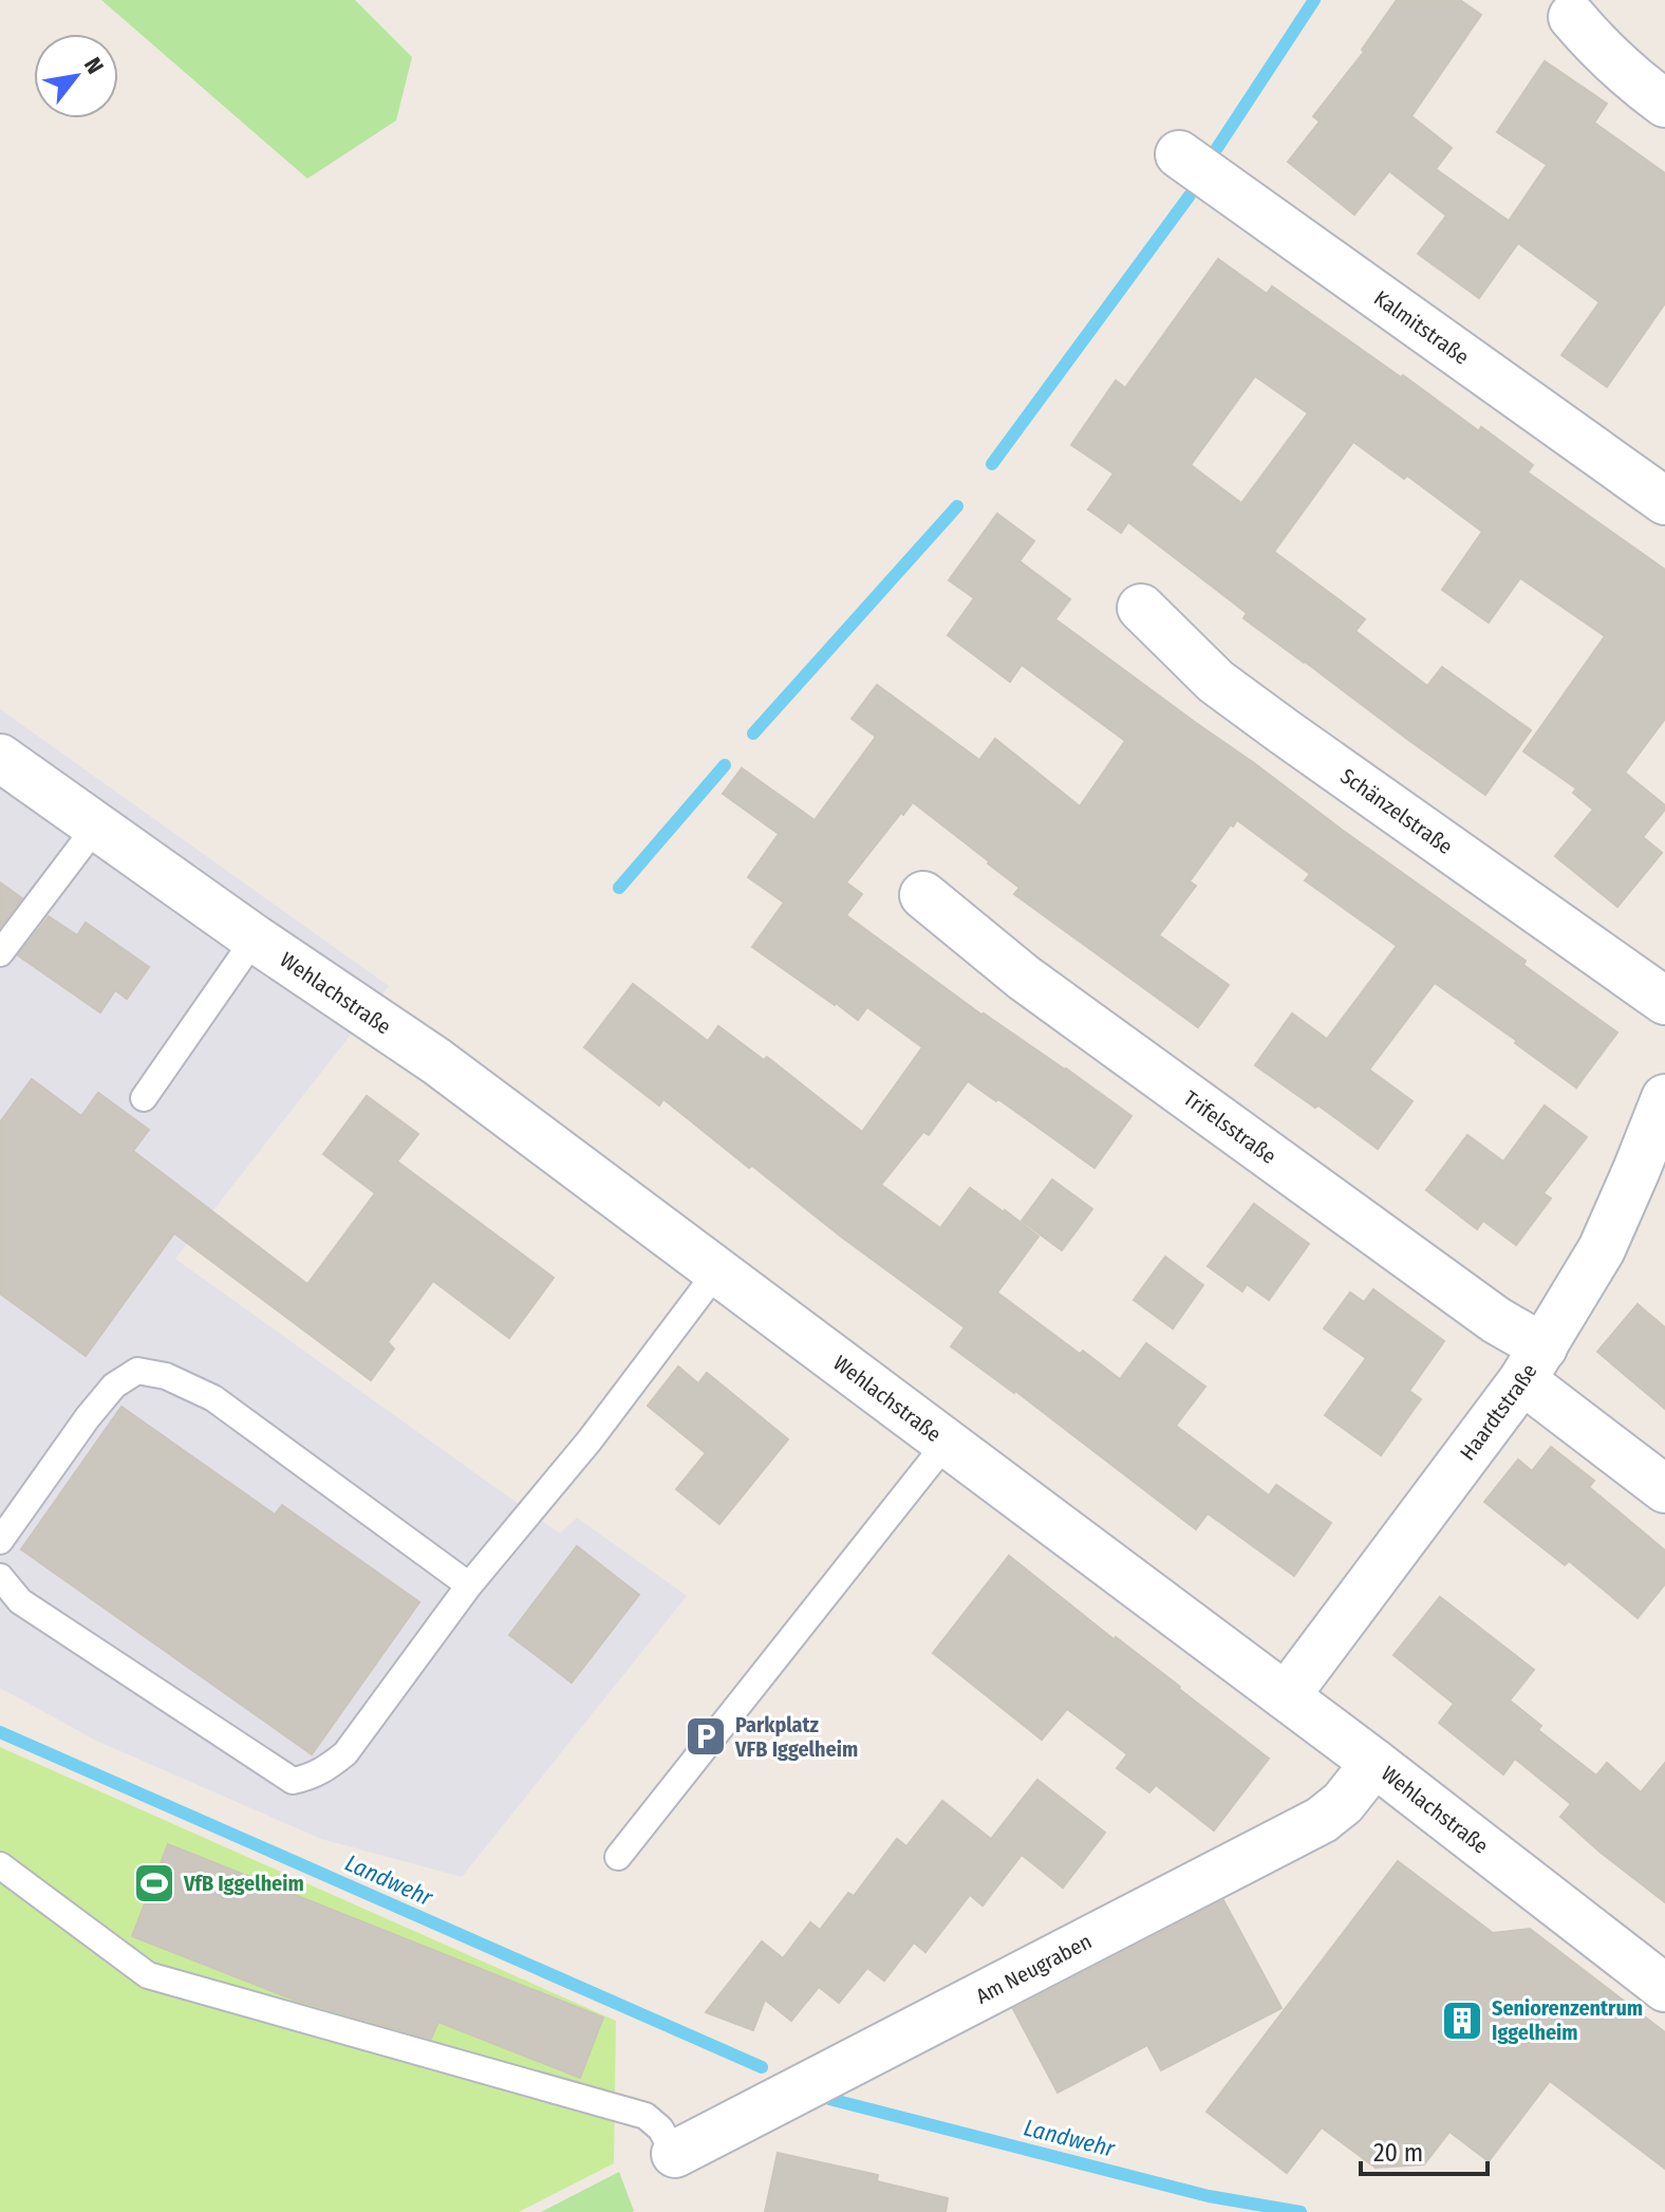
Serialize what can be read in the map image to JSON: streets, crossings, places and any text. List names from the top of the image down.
{
  "streets": {
    "street": [
      "Kalmitstraße",
      "Schänzelstraße",
      "Wehlachstraße",
      "Trifelsstraße",
      "Haardtstraße",
      "Am Neugraben"
    ]
  },
  "crossings": [
    ["Wehlachstraße", "Haardtstraße"],
    ["Wehlachstraße", "Am Neugraben"],
    ["Trifelsstraße", "Haardtstraße"]
  ],
  "water": ["Landwehr"],
  "places": {
    "parking": ["Parkplatz VFB Iggelheim"],
    "sports": ["VfB Iggelheim"],
    "building": ["Seniorenzentrum Iggelheim"]
  },
  "scale_bar": "20 m",
  "north": "top right"
}
